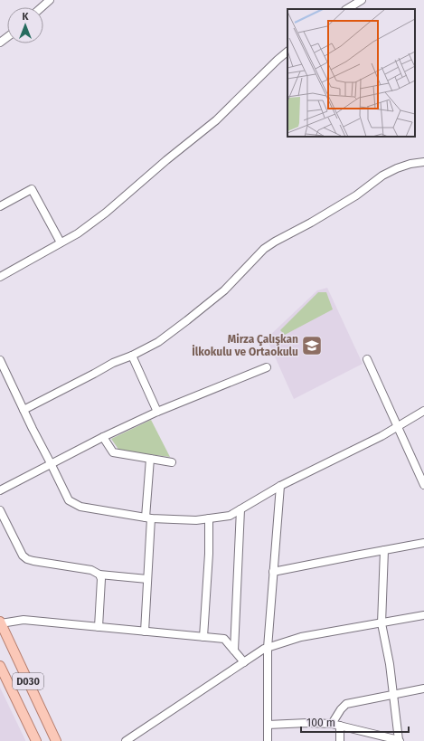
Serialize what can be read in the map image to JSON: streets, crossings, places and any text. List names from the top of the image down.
{
  "streets": {
    "main road": ["D030"]
  },
  "places": {
    "school or university": ["Mirza Çalışkan İlkokulu ve Ortaokulu"]
  },
  "scale_bar": "100 m",
  "north": "top"
}
